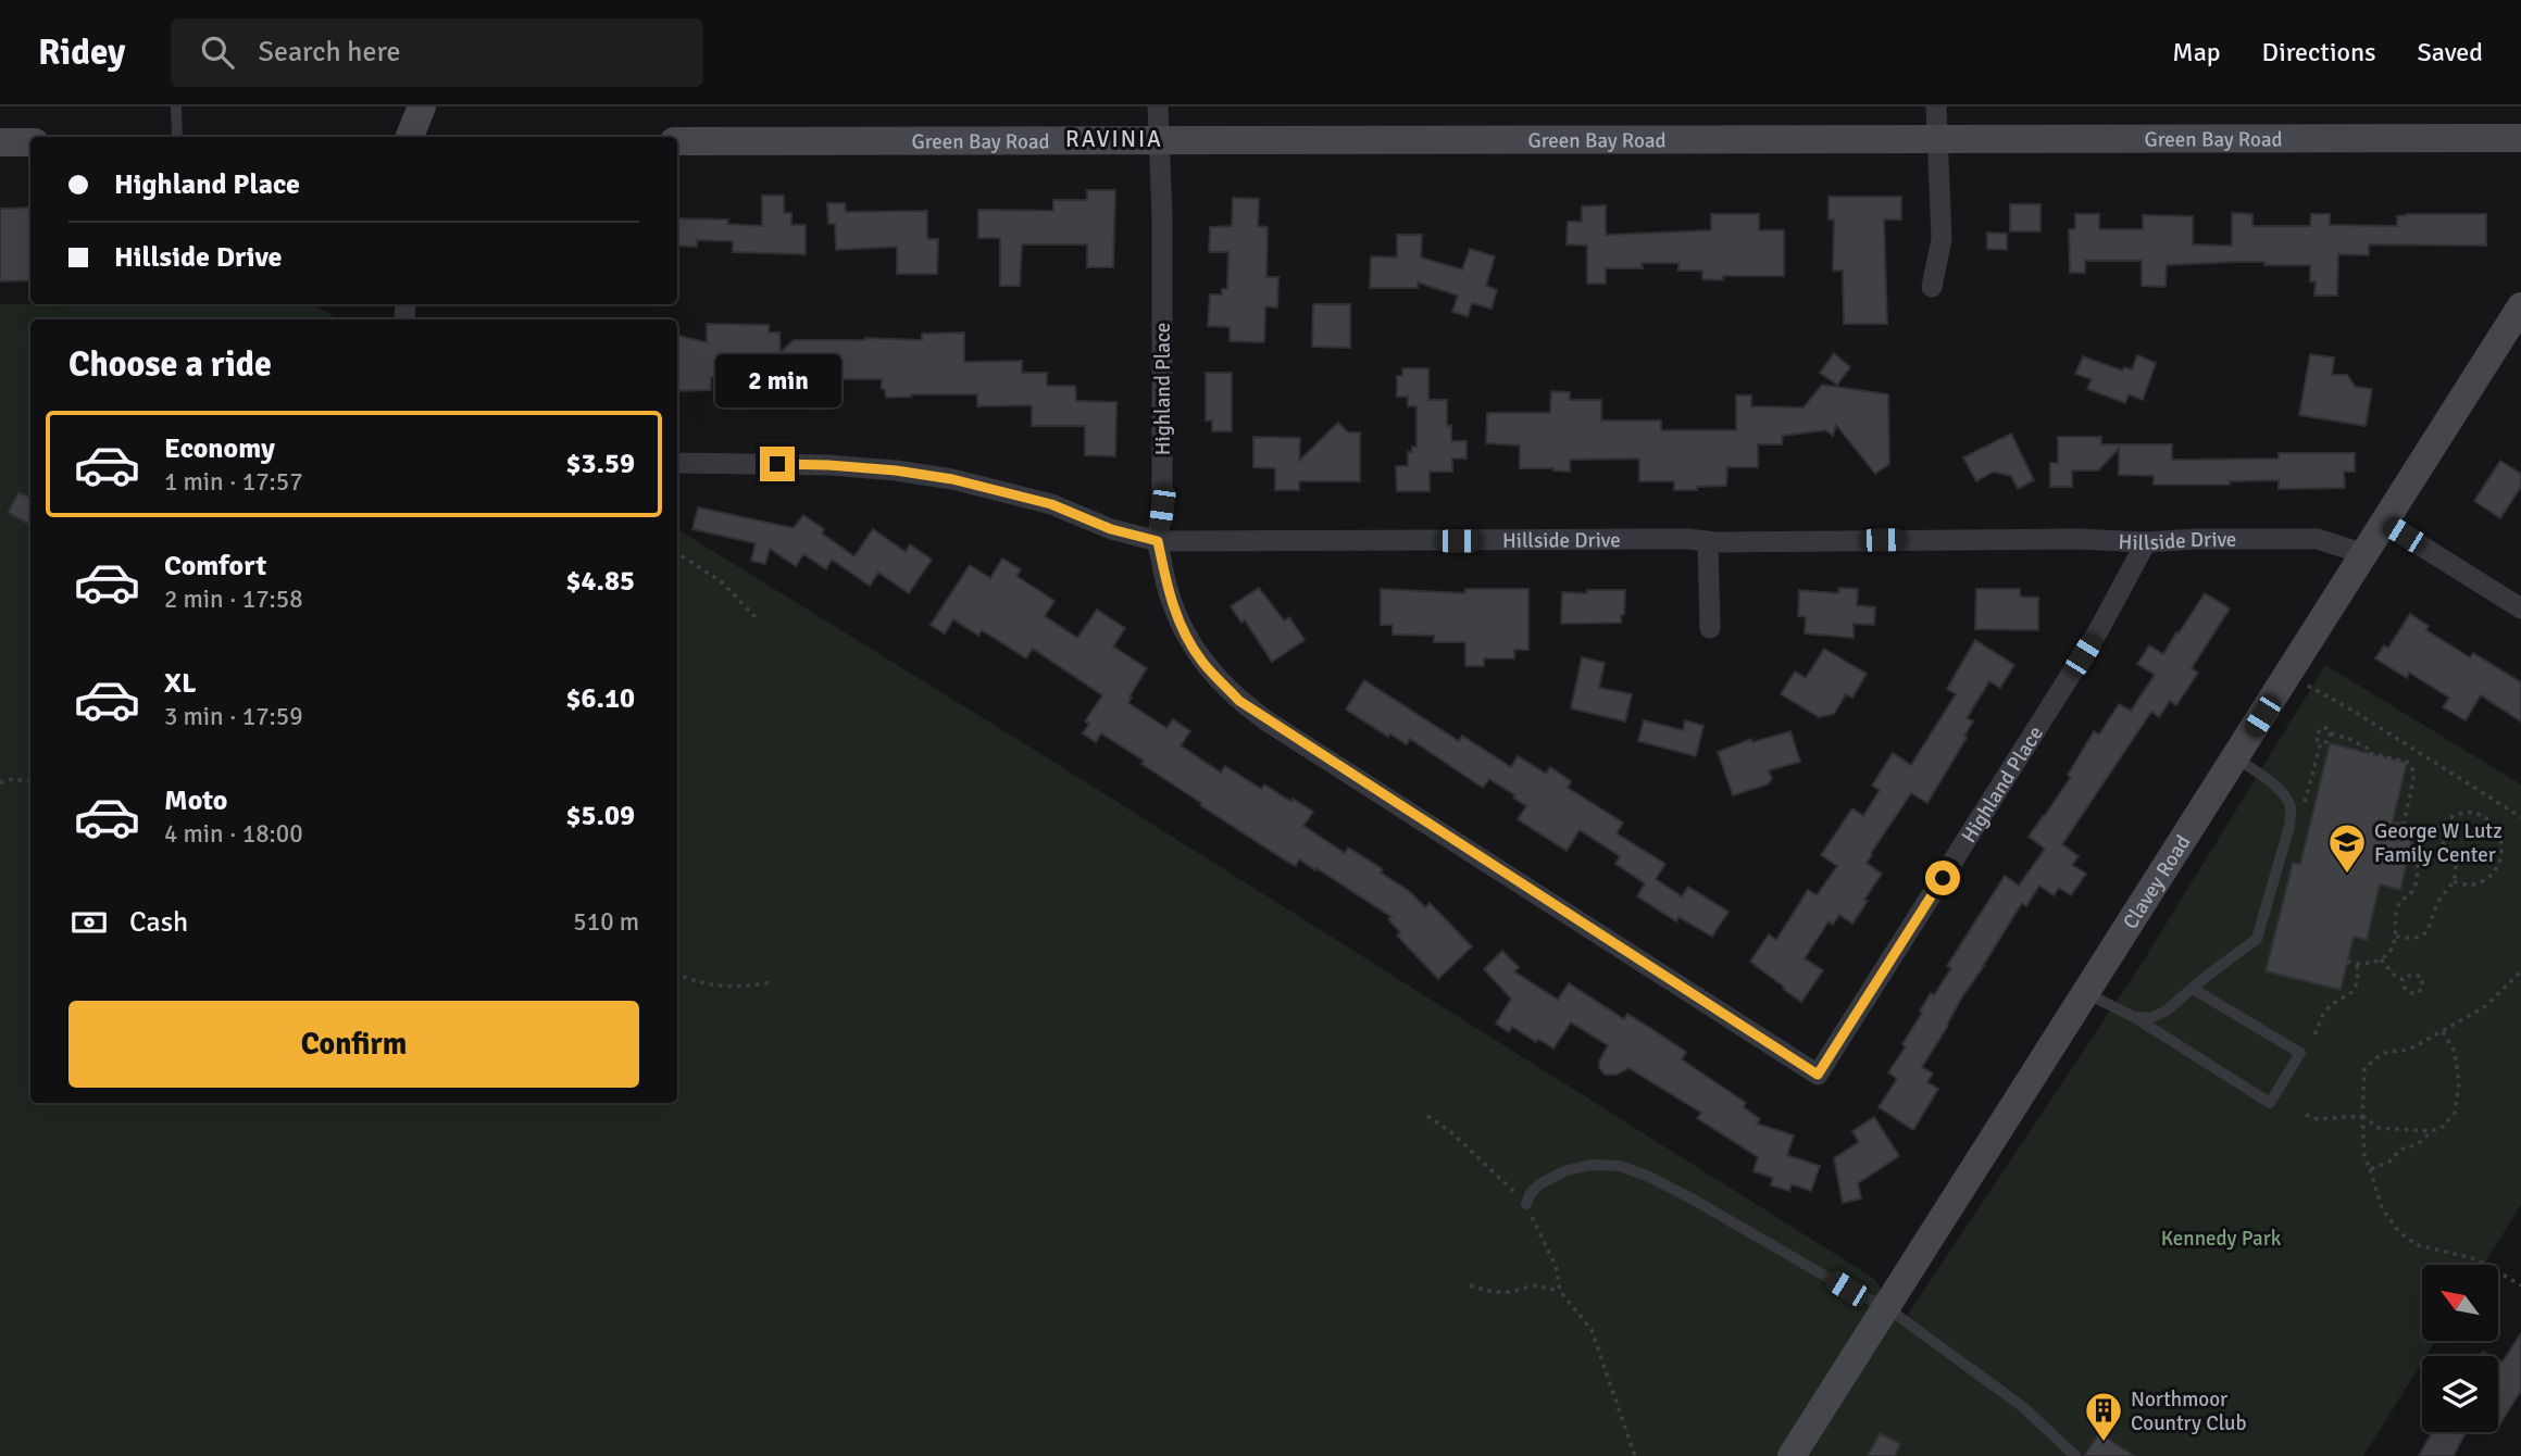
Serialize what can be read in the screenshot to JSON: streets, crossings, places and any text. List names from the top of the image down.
{
  "streets": {
    "main road": ["Green Bay Road", "Clavey Road"],
    "street": ["Highland Place", "Hillside Drive"]
  },
  "crossings": [
    ["Green Bay Road", "Highland Place"],
    ["Highland Place", "Hillside Drive"],
    ["Hillside Drive", "Clavey Road"]
  ],
  "districts": ["RAVINIA"],
  "parks": ["Kennedy Park"],
  "places": {
    "school or university": ["George W Lutz Family Center"],
    "building": ["Northmoor Country Club"]
  },
  "north": "top left",
  "page": {
    "header": "Ridey",
    "search": "Search here",
    "nav": ["Map", "Directions", "Saved"],
    "banner": ["Highland Place", "Hillside Drive"],
    "heading": "Choose a ride",
    "bubble": "2 min",
    "list": [
      {
        "name": "Economy",
        "note": "1 min · 17:57",
        "value": "$3.59"
      },
      {
        "name": "Comfort",
        "note": "2 min · 17:58",
        "value": "$4.85"
      },
      {
        "name": "XL",
        "note": "3 min · 17:59",
        "value": "$6.10"
      },
      {
        "name": "Moto",
        "note": "4 min · 18:00",
        "value": "$5.09"
      }
    ],
    "pay": ["Cash", "510 m"],
    "buttons": "Confirm"
  }
}
